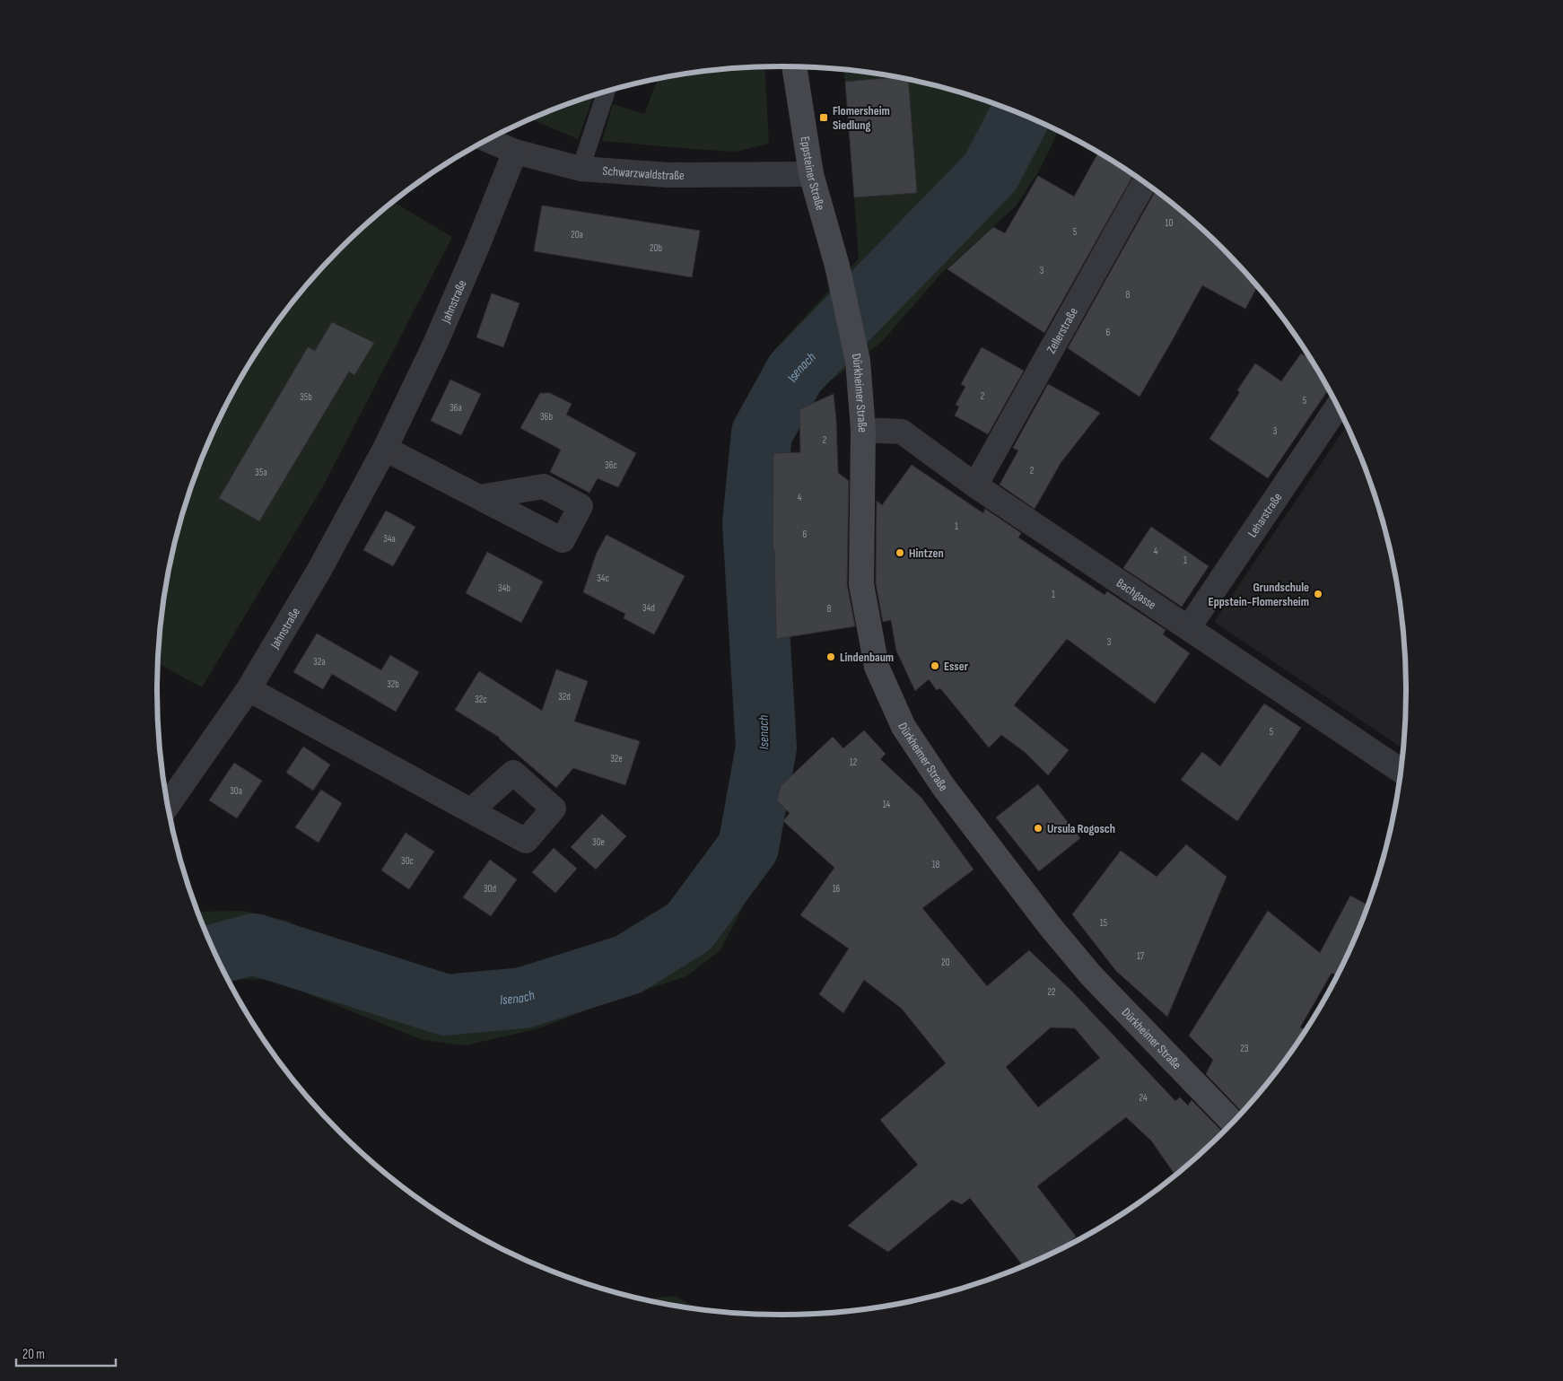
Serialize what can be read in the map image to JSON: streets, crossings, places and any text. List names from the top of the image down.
{
  "streets": {
    "main road": ["Eppsteiner Straße", "Dürkheimer Straße"],
    "street": [
      "Schwarzwaldstraße",
      "Jahnstraße",
      "Zellerstraße",
      "Leharstraße",
      "Bachgasse"
    ]
  },
  "crossings": [
    ["Schwarzwaldstraße", "Eppsteiner Straße"],
    ["Schwarzwaldstraße", "Jahnstraße"],
    ["Eppsteiner Straße", "Dürkheimer Straße"],
    ["Zellerstraße", "Bachgasse"],
    ["Dürkheimer Straße", "Bachgasse"],
    ["Leharstraße", "Bachgasse"]
  ],
  "water": ["Isenach"],
  "places": {
    "transit": ["Flomersheim Siedlung"],
    "other": [
      "Hintzen",
      "Grundschule Eppstein-Flomersheim",
      "Lindenbaum",
      "Esser",
      "Ursula Rogosch"
    ]
  },
  "house_numbers": [
    "10",
    "5",
    "20a",
    "20b",
    "3",
    "8",
    "6",
    "2",
    "35b",
    "5",
    "36a",
    "36b",
    "3",
    "2",
    "36c",
    "2",
    "35a",
    "4",
    "1",
    "6",
    "34a",
    "4",
    "1",
    "34c",
    "34b",
    "1",
    "34d",
    "8",
    "3",
    "32a",
    "32b",
    "32d",
    "32c",
    "5",
    "32e",
    "12",
    "30a",
    "14",
    "30e",
    "30c",
    "18",
    "30d",
    "16",
    "15",
    "17",
    "20",
    "22",
    "23",
    "24"
  ],
  "scale_bar": "20 m"
}
